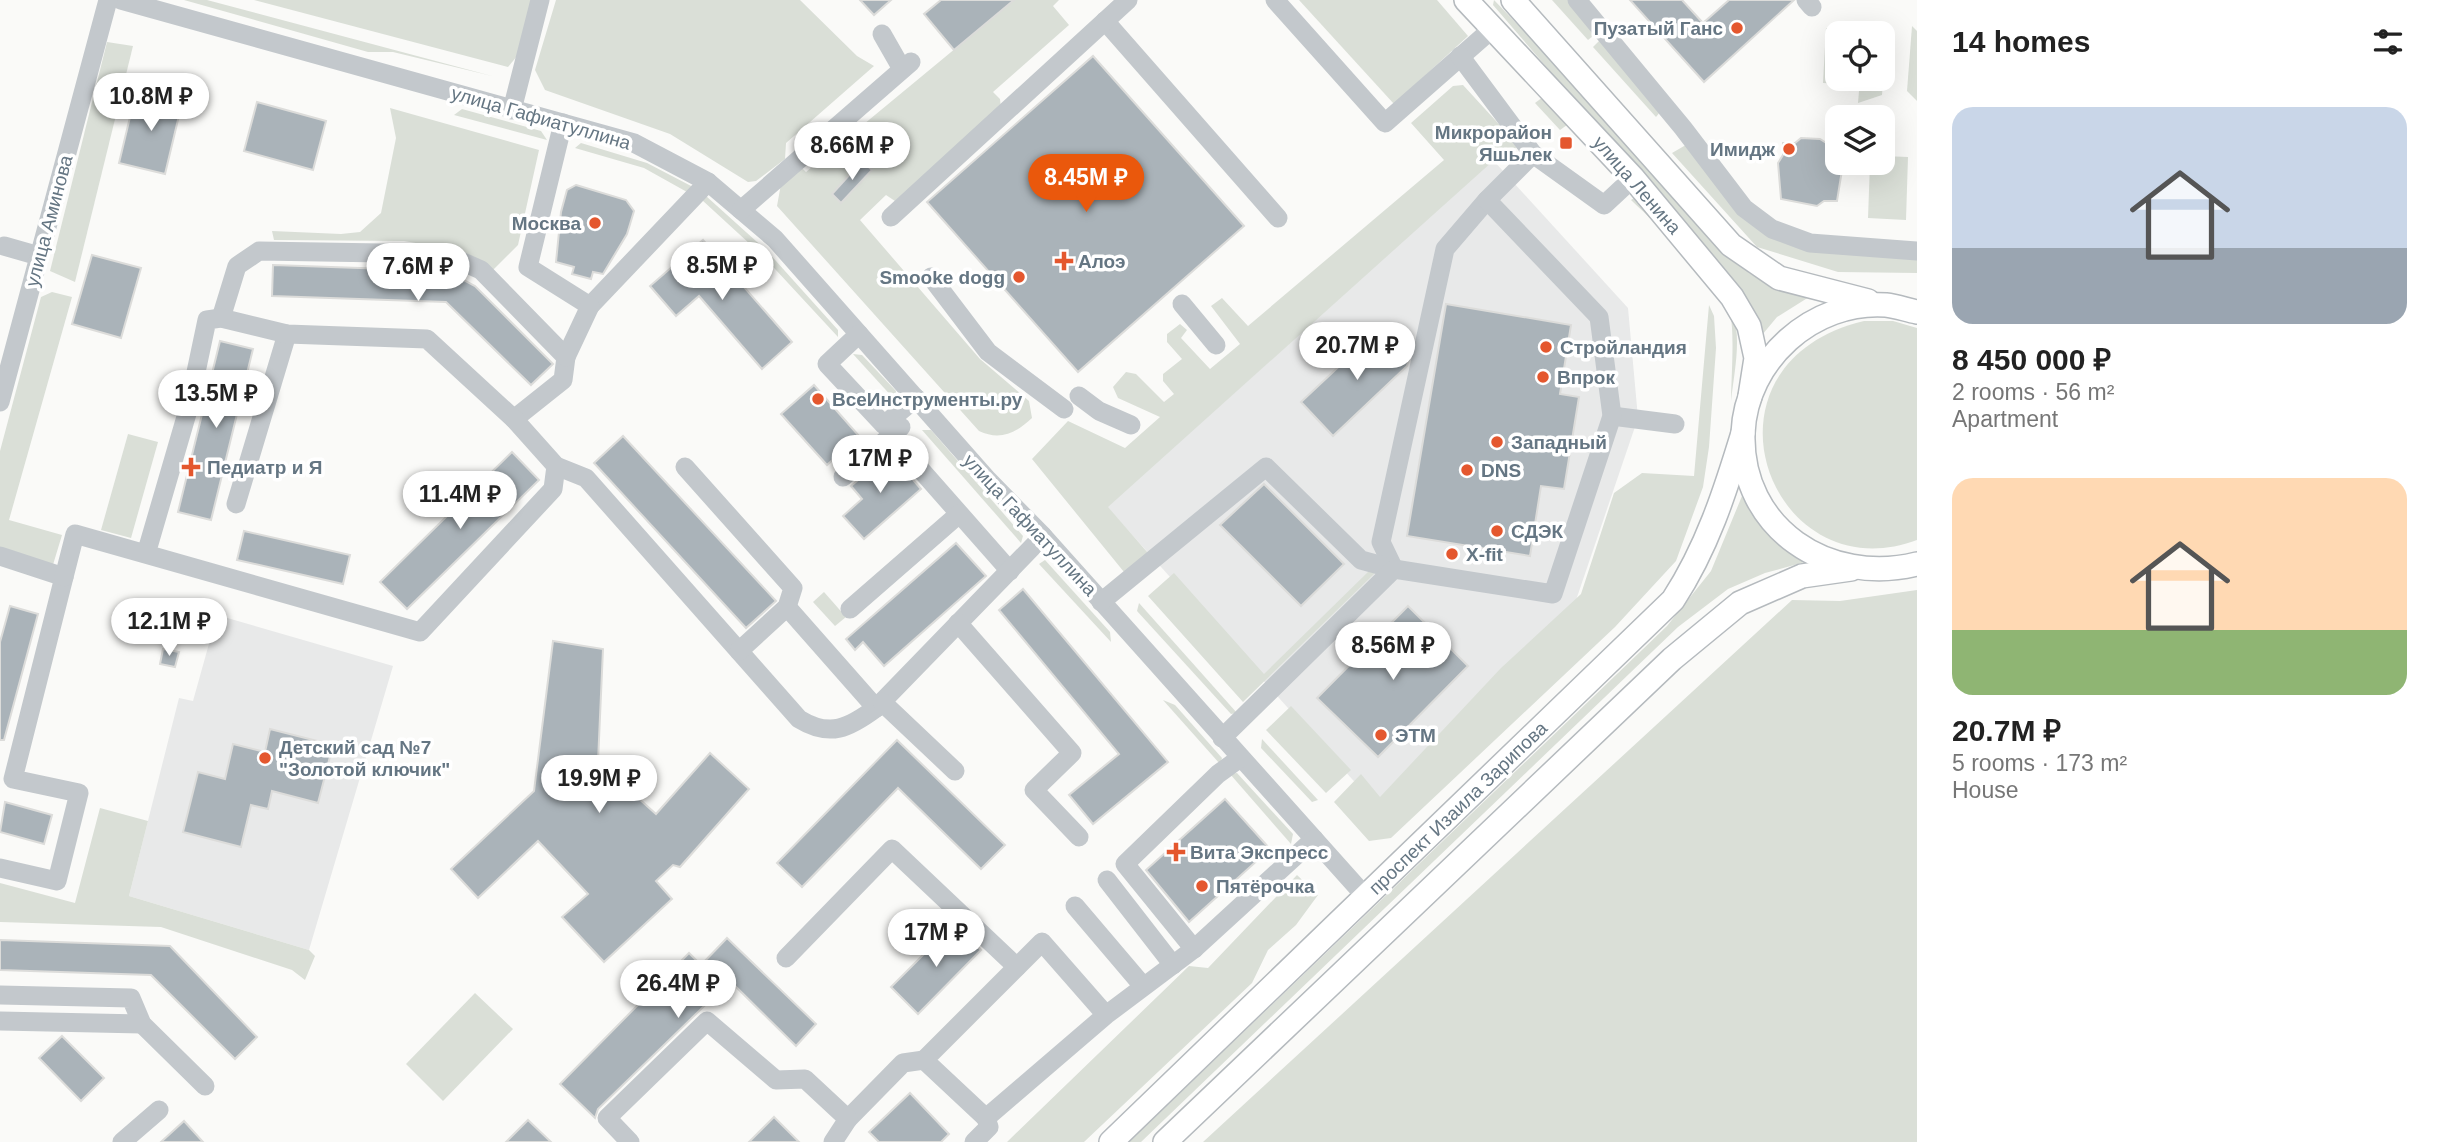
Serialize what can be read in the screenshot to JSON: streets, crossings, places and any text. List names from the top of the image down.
{
  "streets": {
    "main road": ["улица Ленина", "проспект Изаила Зарипова"],
    "street": ["улица Гафиатуллина", "улица Аминова"]
  },
  "crossings": [
    ["улица Гафиатуллина", "проспект Изаила Зарипова"],
    ["улица Ленина", "проспект Изаила Зарипова"]
  ],
  "places": {
    "other": [
      "Пузатый Ганс",
      "Имидж",
      "Москва",
      "Smooke dogg",
      "Стройландия",
      "Впрок",
      "ВсеИнструменты.ру",
      "Западный",
      "DNS",
      "СДЭК",
      "X-fit",
      "ЭТМ",
      "Детский сад №7 \"Золотой ключик\"",
      "Пятёрочка"
    ],
    "transit": ["Микрорайон Яшьлек"],
    "health": ["Алоэ", "Педиатр и Я", "Вита Экспресс"]
  },
  "page": {
    "heading": "14 homes",
    "price": [
      "10.8M ₽",
      "8.66M ₽",
      "8.45M ₽",
      "8.5M ₽",
      "7.6M ₽",
      "20.7M ₽",
      "13.5M ₽",
      "17M ₽",
      "11.4M ₽",
      "12.1M ₽",
      "8.56M ₽",
      "19.9M ₽",
      "17M ₽",
      "26.4M ₽"
    ],
    "list": [
      {
        "name": "8 450 000 ₽",
        "note": "2 rooms · 56 m² · Apartment"
      },
      {
        "name": "20.7M ₽",
        "note": "5 rooms · 173 m² · House"
      }
    ]
  }
}
